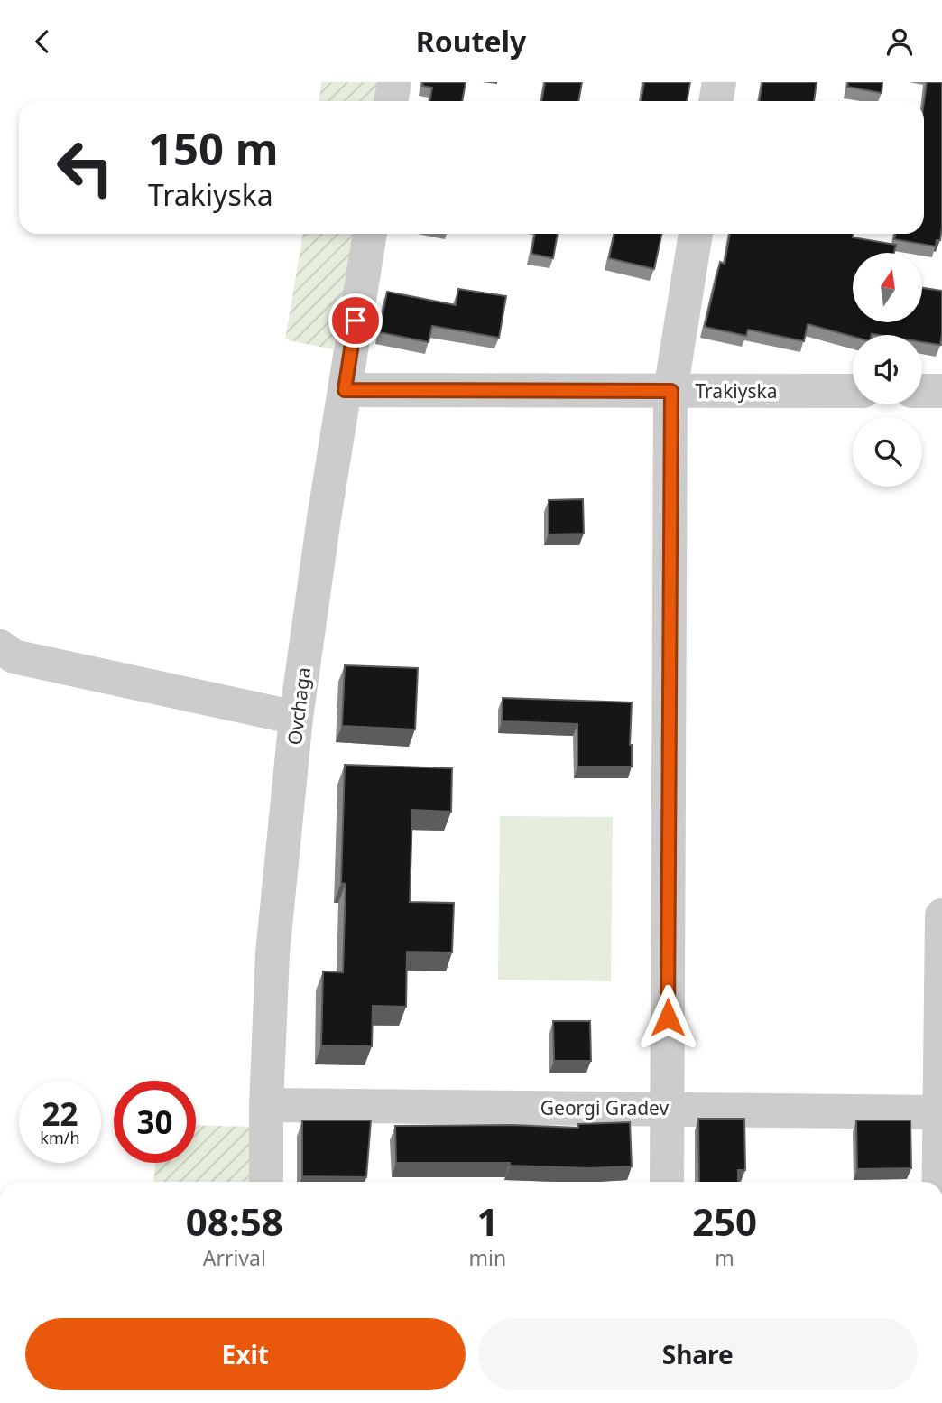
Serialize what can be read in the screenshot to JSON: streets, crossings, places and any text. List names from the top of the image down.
{
  "streets": {
    "street": ["Trakiyska", "Ovchaga", "Georgi Gradev"]
  },
  "crossings": [
    ["Trakiyska", "Ovchaga"],
    ["Ovchaga", "Georgi Gradev"]
  ],
  "north": "top",
  "page": {
    "header": "Routely",
    "turn": ["150 m", "Trakiyska"],
    "speed": "22 km/h",
    "limit": "30",
    "eta": [
      "08:58",
      "Arrival",
      "1",
      "min",
      "250",
      "m"
    ],
    "buttons": ["Exit", "Share"]
  }
}
